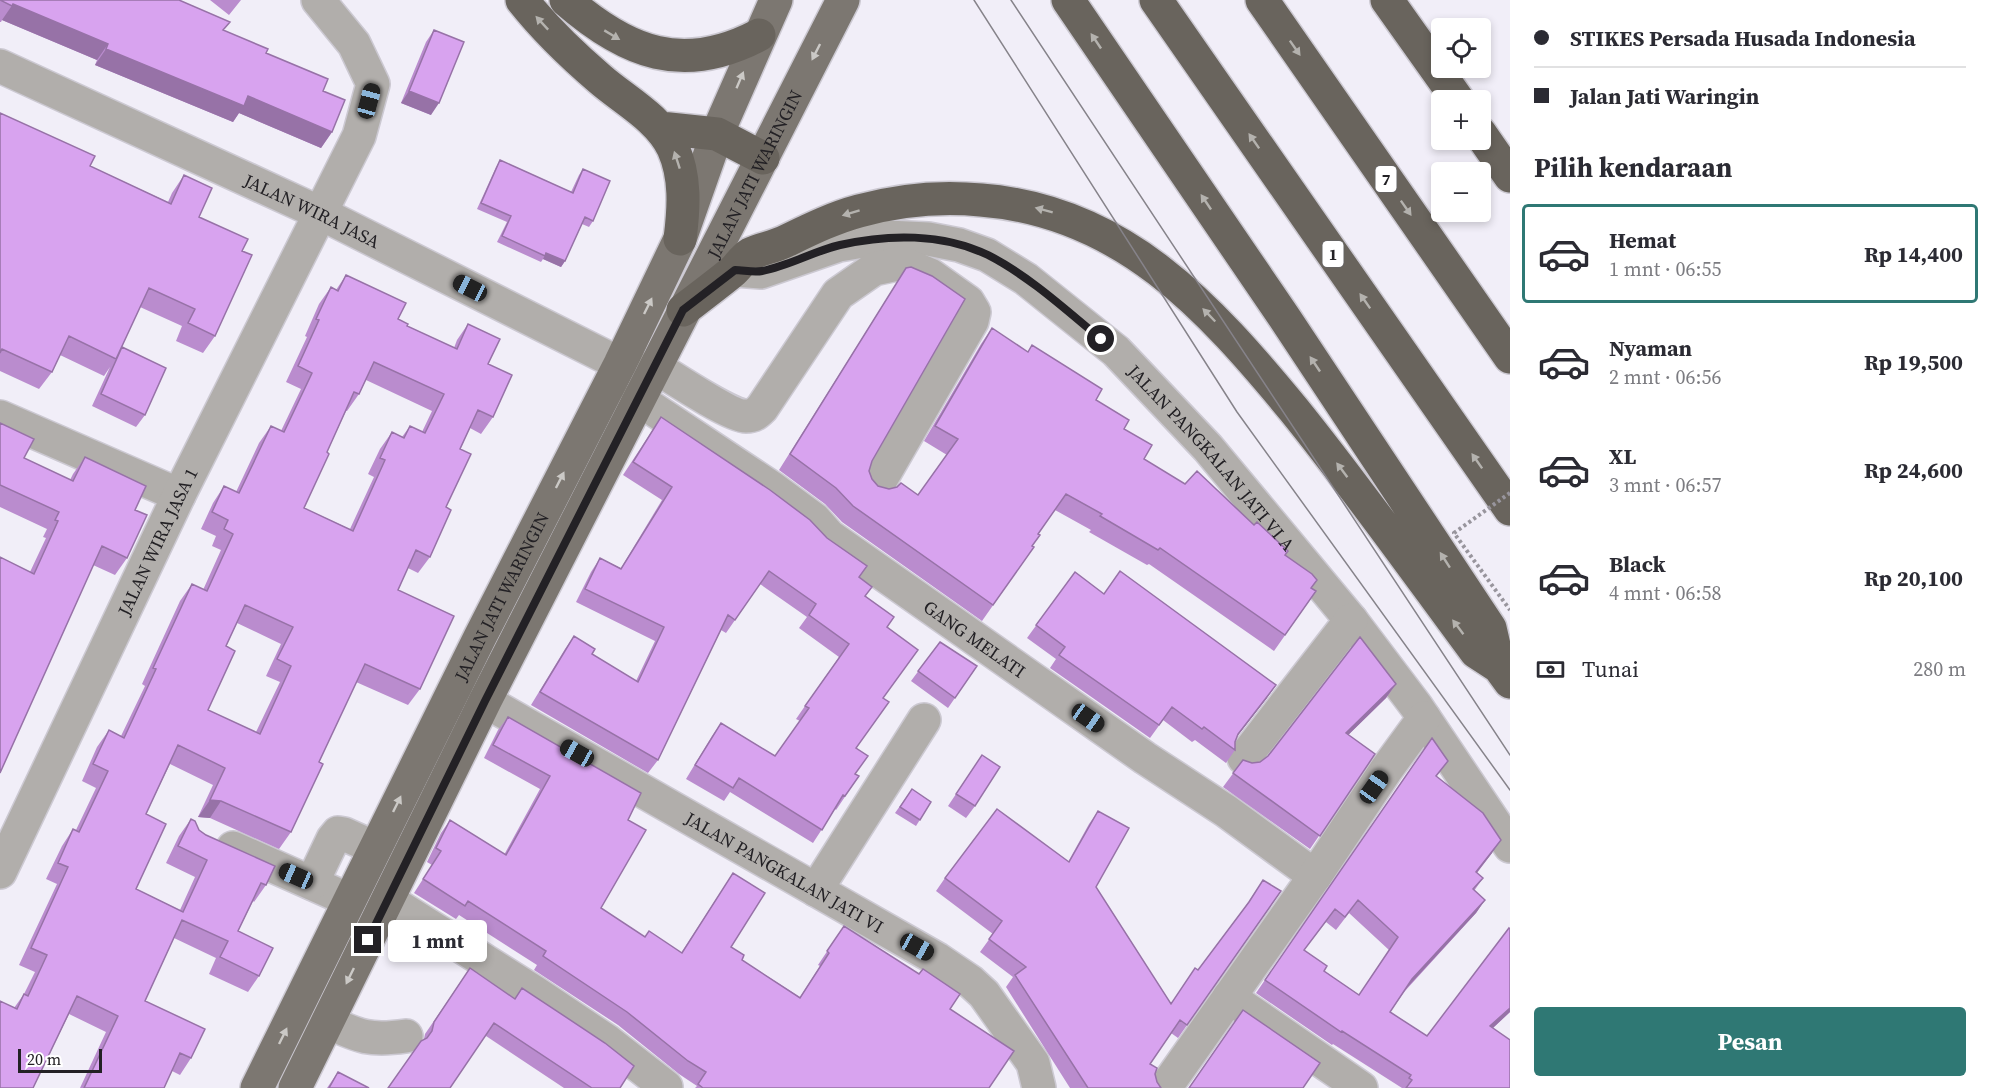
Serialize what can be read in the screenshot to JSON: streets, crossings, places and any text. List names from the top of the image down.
{
  "streets": {
    "highway": ["7", "1"],
    "main road": ["JALAN JATI WARINGIN"],
    "street": [
      "JALAN WIRA JASA",
      "JALAN PANGKALAN JATI VI A",
      "JALAN WIRA JASA 1",
      "GANG MELATI",
      "JALAN PANGKALAN JATI VI"
    ]
  },
  "crossings": [
    ["JALAN JATI WARINGIN", "JALAN WIRA JASA"],
    ["JALAN JATI WARINGIN", "GANG MELATI"],
    ["JALAN JATI WARINGIN", "JALAN PANGKALAN JATI VI"],
    ["JALAN WIRA JASA", "JALAN WIRA JASA 1"]
  ],
  "scale_bar": "20 m",
  "page": {
    "banner": ["STIKES Persada Husada Indonesia", "Jalan Jati Waringin"],
    "map_buttons": ["+", "−"],
    "heading": "Pilih kendaraan",
    "list": [
      {
        "name": "Hemat",
        "note": "1 mnt · 06:55",
        "value": "Rp 14,400"
      },
      {
        "name": "Nyaman",
        "note": "2 mnt · 06:56",
        "value": "Rp 19,500"
      },
      {
        "name": "XL",
        "note": "3 mnt · 06:57",
        "value": "Rp 24,600"
      },
      {
        "name": "Black",
        "note": "4 mnt · 06:58",
        "value": "Rp 20,100"
      }
    ],
    "pay": ["Tunai", "280 m"],
    "bubble": "1 mnt",
    "buttons": "Pesan",
    "scale": "20 m"
  }
}
